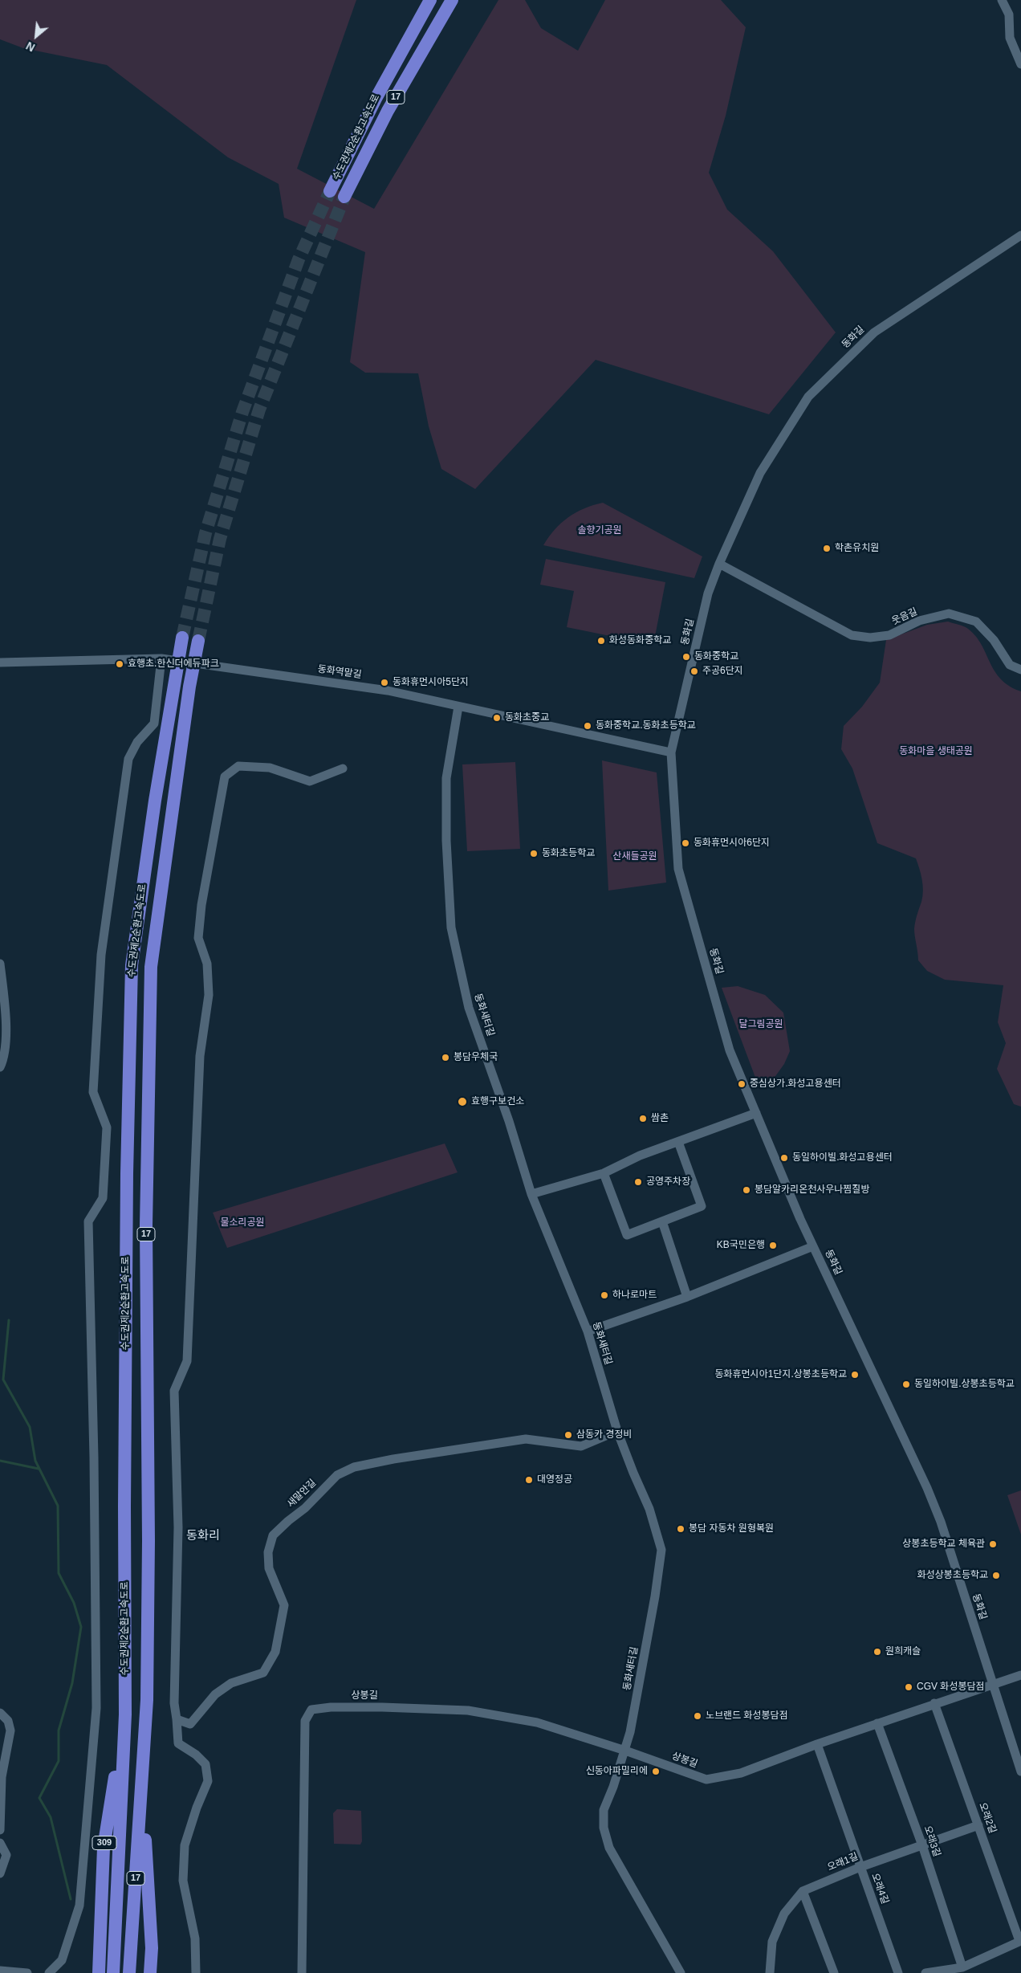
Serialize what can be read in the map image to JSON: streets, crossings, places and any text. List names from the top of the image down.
{
  "streets": {
    "highway": ["17", "수도권제2순환고속도로", "309"],
    "street": [
      "동화길",
      "웃음길",
      "동화역말길",
      "동화새터길",
      "새말안길",
      "상봉길",
      "오래2길",
      "오래3길",
      "오래1길",
      "오래4길"
    ]
  },
  "crossings": [
    ["수도권제2순환고속도로", "309"],
    ["동화길", "웃음길"],
    ["동화길", "동화역말길"],
    ["동화길", "상봉길"],
    ["동화역말길", "동화새터길"],
    ["동화새터길", "새말안길"],
    ["동화새터길", "상봉길"],
    ["상봉길", "오래2길"],
    ["상봉길", "오래3길"],
    ["상봉길", "오래4길"],
    ["오래2길", "오래1길"],
    ["오래3길", "오래1길"],
    ["오래1길", "오래4길"]
  ],
  "districts": ["동화리"],
  "parks": [
    "솔향기공원",
    "동화마을 생태공원",
    "산새들공원",
    "달그림공원",
    "물소리공원"
  ],
  "places": [
    "학촌유치원",
    "화성동화중학교",
    "동화중학교",
    "효행초.한신더에듀파크",
    "주공6단지",
    "동화휴먼시아5단지",
    "동화초중교",
    "동화중학교.동화초등학교",
    "동화휴먼시아6단지",
    "동화초등학교",
    "봉담우체국",
    "중심상가.화성고용센터",
    "효행구보건소",
    "쌈촌",
    "동일하이빌.화성고용센터",
    "공영주차장",
    "봉담알카리온천사우나찜질방",
    "KB국민은행",
    "하나로마트",
    "동화휴먼시아1단지.상봉초등학교",
    "동일하이빌.상봉초등학교",
    "삼동카 경정비",
    "대영정공",
    "봉담 자동차 원형복원",
    "상봉초등학교 체육관",
    "화성상봉초등학교",
    "원희캐슬",
    "CGV 화성봉담점",
    "노브랜드 화성봉담점",
    "신동아파밀리에"
  ],
  "north": "bottom left"
}
